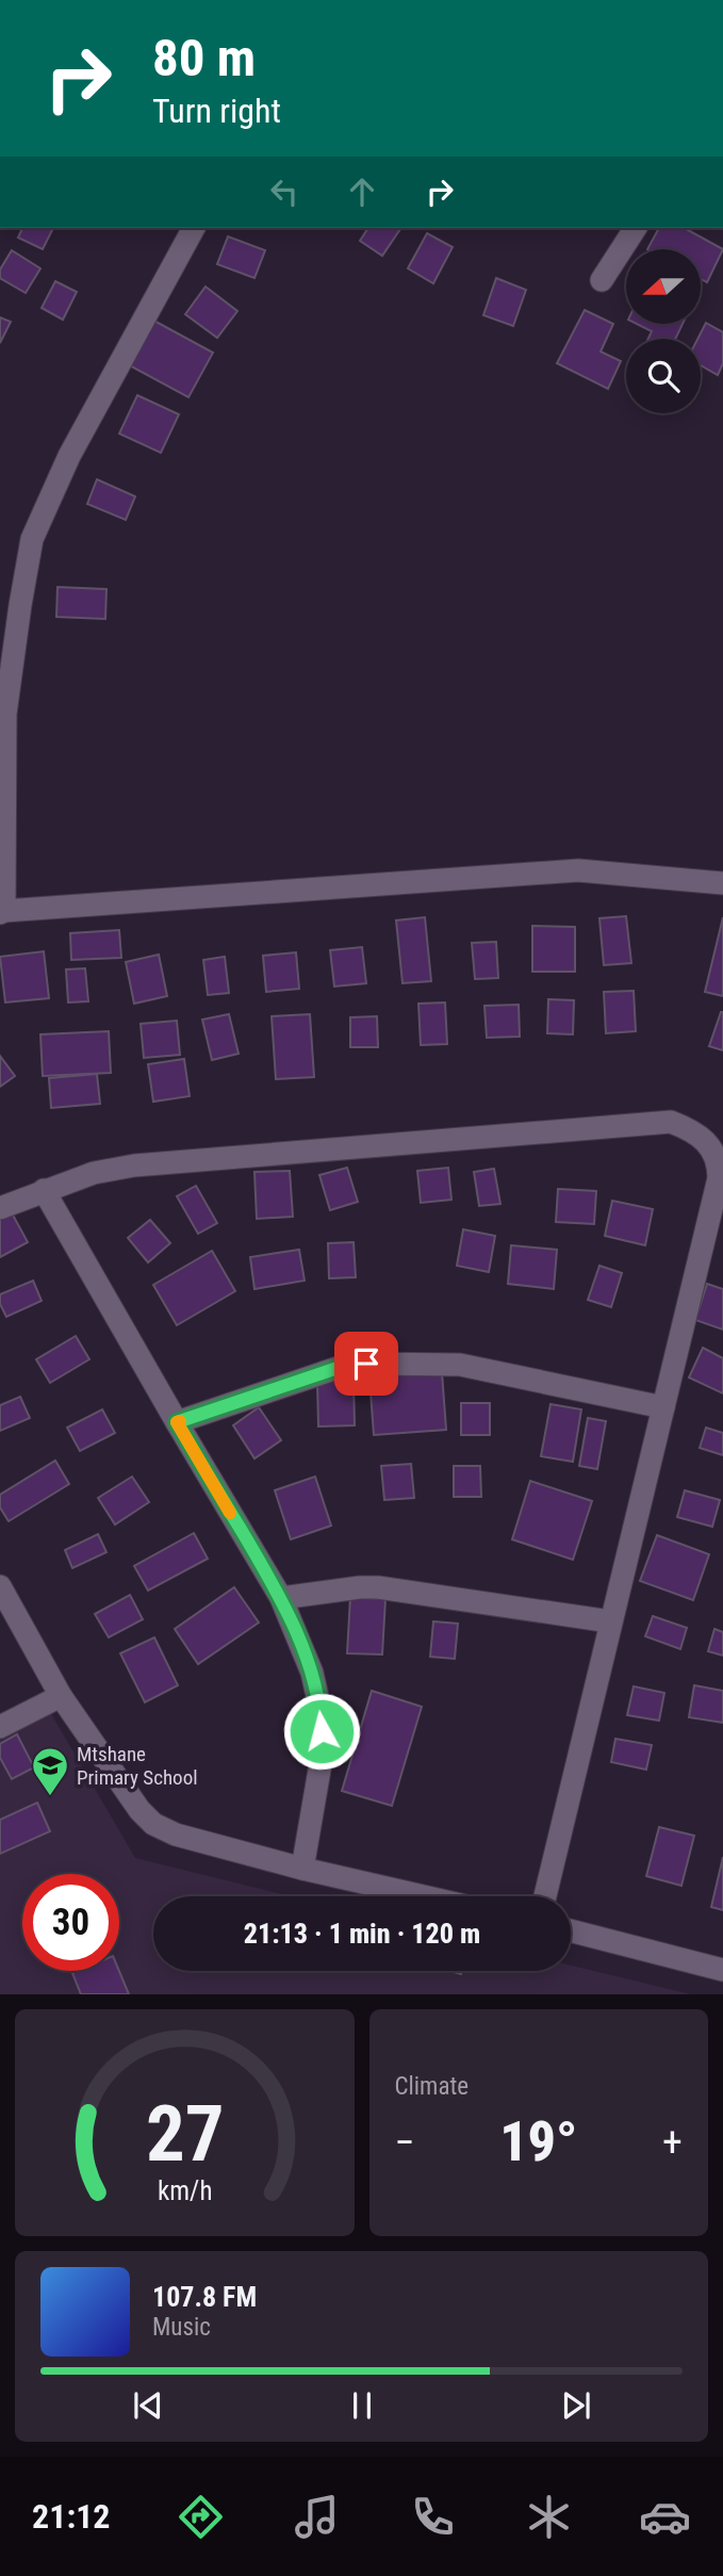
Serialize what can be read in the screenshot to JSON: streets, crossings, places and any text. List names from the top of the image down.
{
  "places": {
    "school or university": ["Mtshane Primary School"]
  },
  "north": "left",
  "page": {
    "turn": ["80 m", "Turn right"],
    "limit": "30",
    "trip": "21:13 · 1 min · 120 m",
    "tile": "Climate",
    "heat": ["−", "19°", "+"],
    "song": ["107.8 FM", "Music"],
    "tabs": "21:12",
    "gauge": ["27", "km/h"]
  }
}
